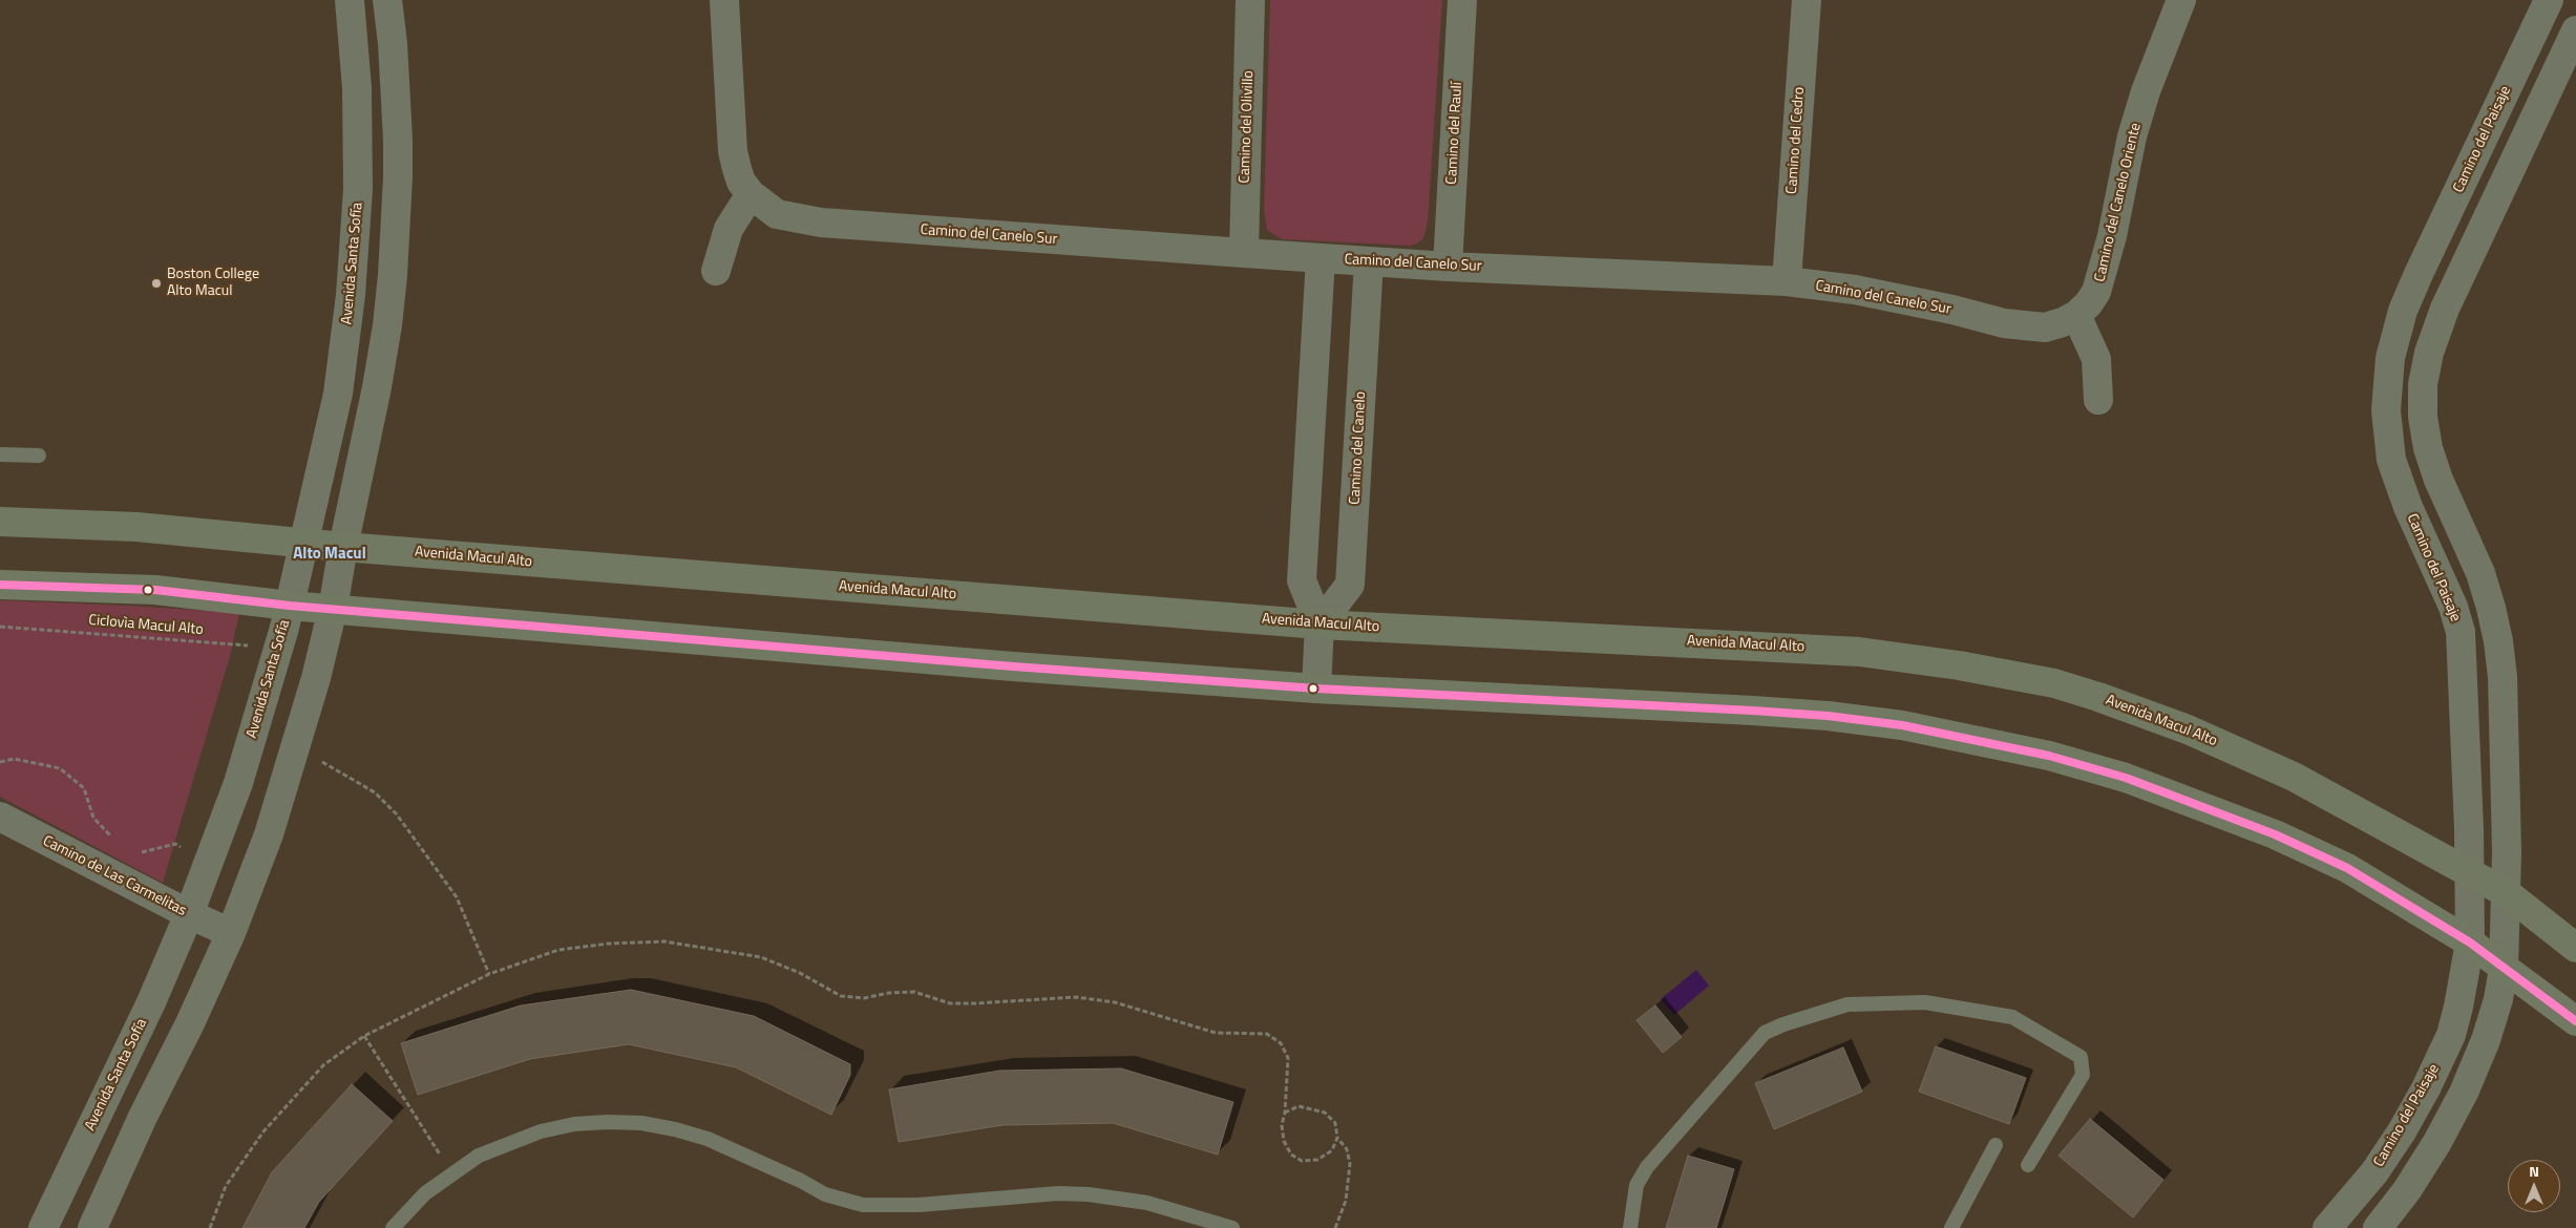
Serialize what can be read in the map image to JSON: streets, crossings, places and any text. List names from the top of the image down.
{
  "streets": {
    "street": [
      "Camino del Olivillo",
      "Camino del Raulí",
      "Camino del Paisaje",
      "Camino del Cedro",
      "Camino del Canelo Oriente",
      "Camino del Canelo Sur",
      "Avenida Santa Sofía",
      "Camino del Canelo",
      "Avenida Macul Alto",
      "Camino de Las Carmelitas"
    ],
    "path": ["Ciclovìa Macul Alto"]
  },
  "crossings": [
    ["Camino del Olivillo", "Camino del Canelo Sur"],
    ["Camino del Raulí", "Camino del Canelo Sur"],
    ["Camino del Paisaje", "Avenida Macul Alto"],
    ["Camino del Cedro", "Camino del Canelo Sur"],
    ["Camino del Canelo Oriente", "Camino del Canelo Sur"],
    ["Camino del Canelo Sur", "Camino del Canelo"],
    ["Avenida Santa Sofía", "Avenida Macul Alto"],
    ["Avenida Santa Sofía", "Ciclovìa Macul Alto"],
    ["Avenida Santa Sofía", "Camino de Las Carmelitas"],
    ["Camino del Canelo", "Avenida Macul Alto"]
  ],
  "districts": ["Alto Macul"],
  "places": ["Boston College Alto Macul"],
  "north": "top"
}
